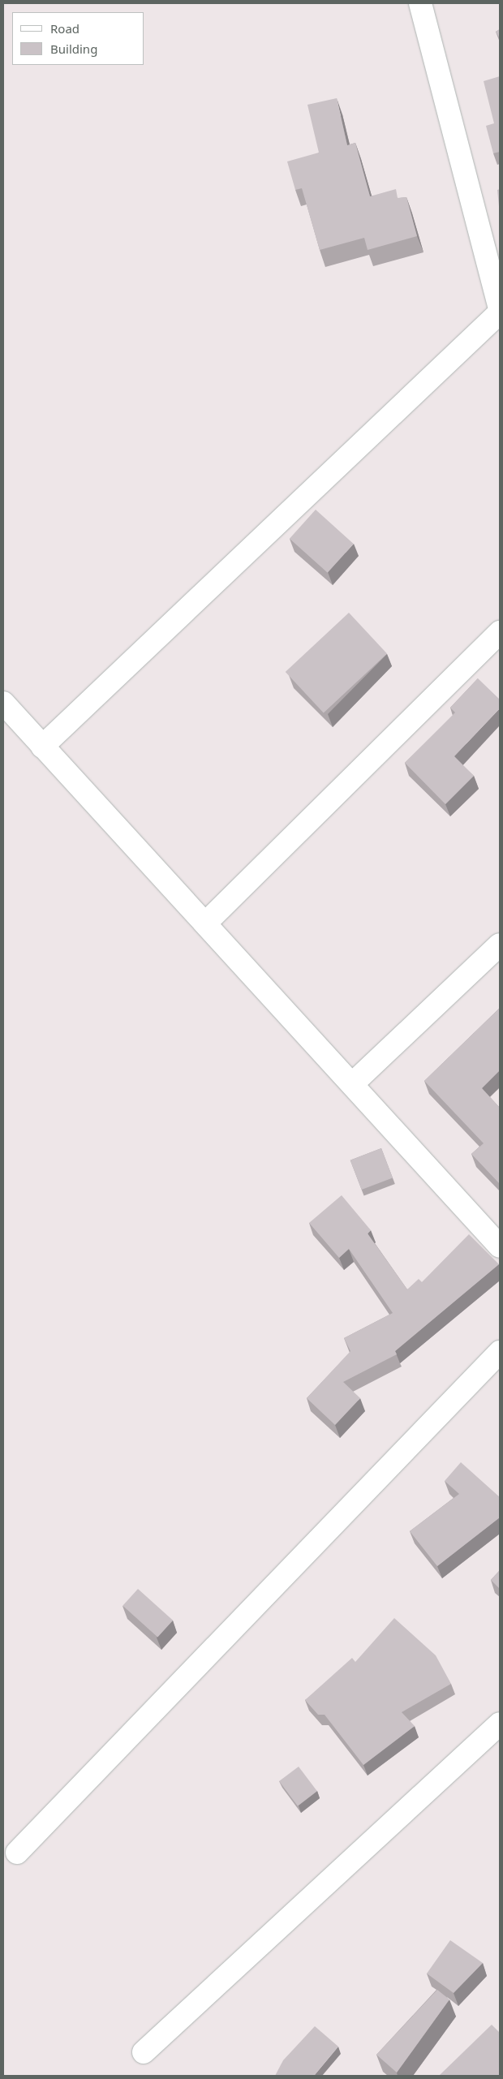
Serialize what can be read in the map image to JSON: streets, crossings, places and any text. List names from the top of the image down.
{
  "legend": ["Road", "Building"]
}
